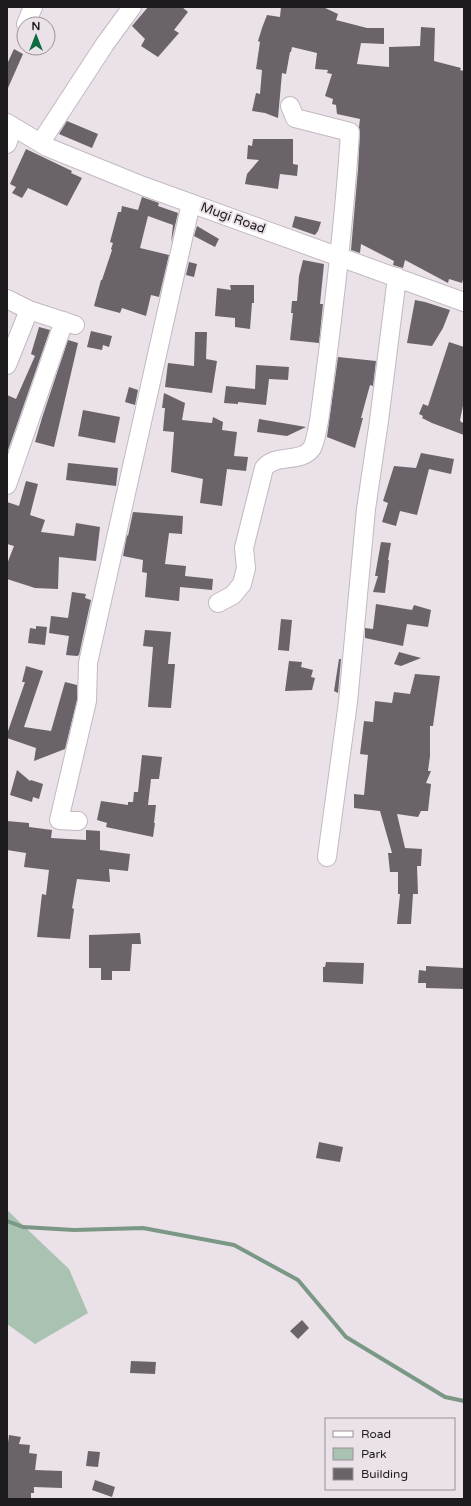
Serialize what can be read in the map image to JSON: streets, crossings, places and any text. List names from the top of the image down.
{
  "streets": {
    "street": ["Mugi Road"]
  },
  "legend": ["Road", "Park", "Building"],
  "north": "top"
}
